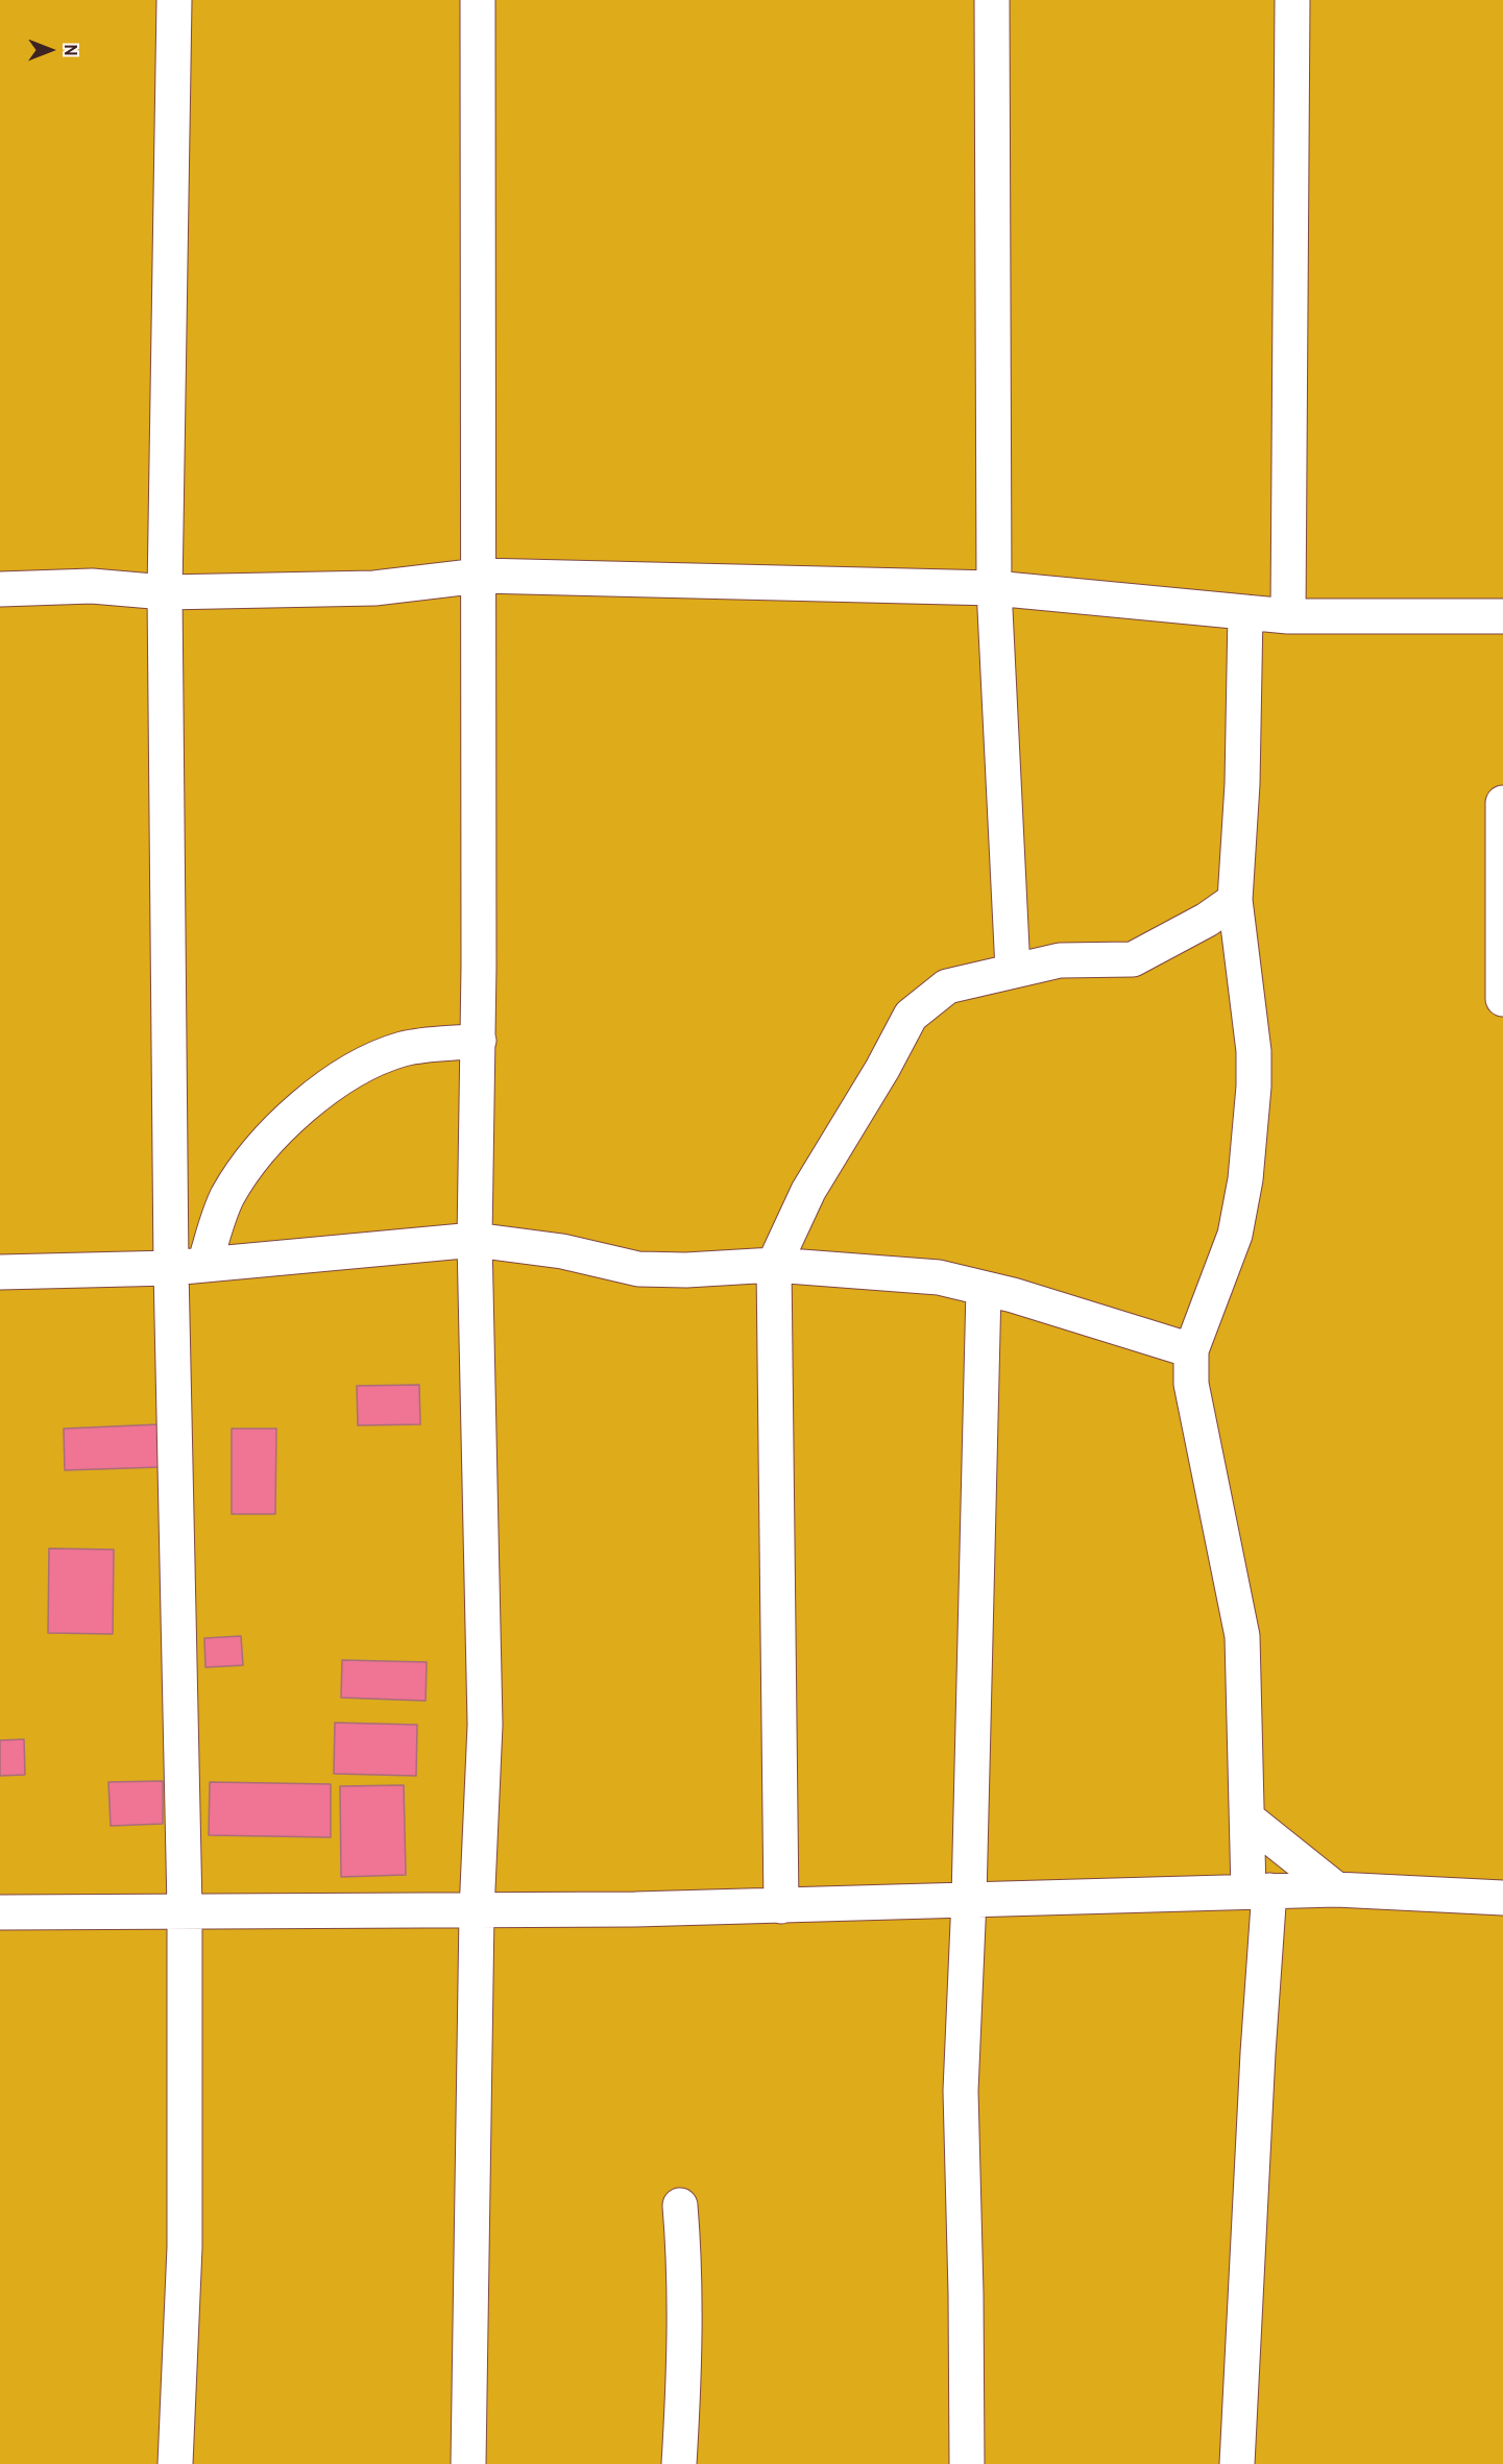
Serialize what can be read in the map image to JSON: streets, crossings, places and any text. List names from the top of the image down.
{
  "north": "right"
}
